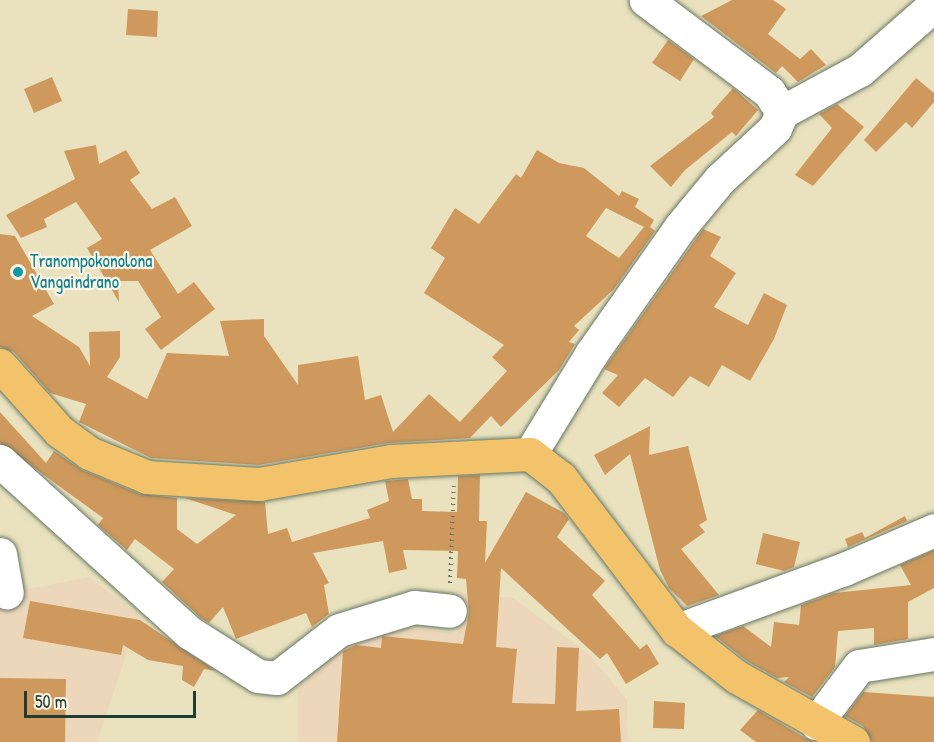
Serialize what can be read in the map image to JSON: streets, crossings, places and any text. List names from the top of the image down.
{
  "places": ["Tranompokonolona Vangaindrano"],
  "scale_bar": "50 m"
}
